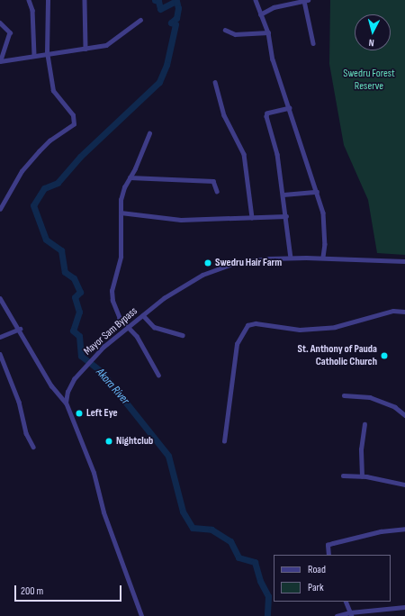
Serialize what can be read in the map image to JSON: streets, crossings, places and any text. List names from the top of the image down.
{
  "streets": {
    "street": ["Mayor Sam Bypass"]
  },
  "water": ["Akora River"],
  "parks": ["Swedru Forest Reserve"],
  "places": [
    "Swedru Hair Farm",
    "St. Anthony of Pauda Catholic Church",
    "Left Eye",
    "Nightclub"
  ],
  "legend": ["Road", "Park"],
  "scale_bar": "200 m",
  "north": "bottom"
}
